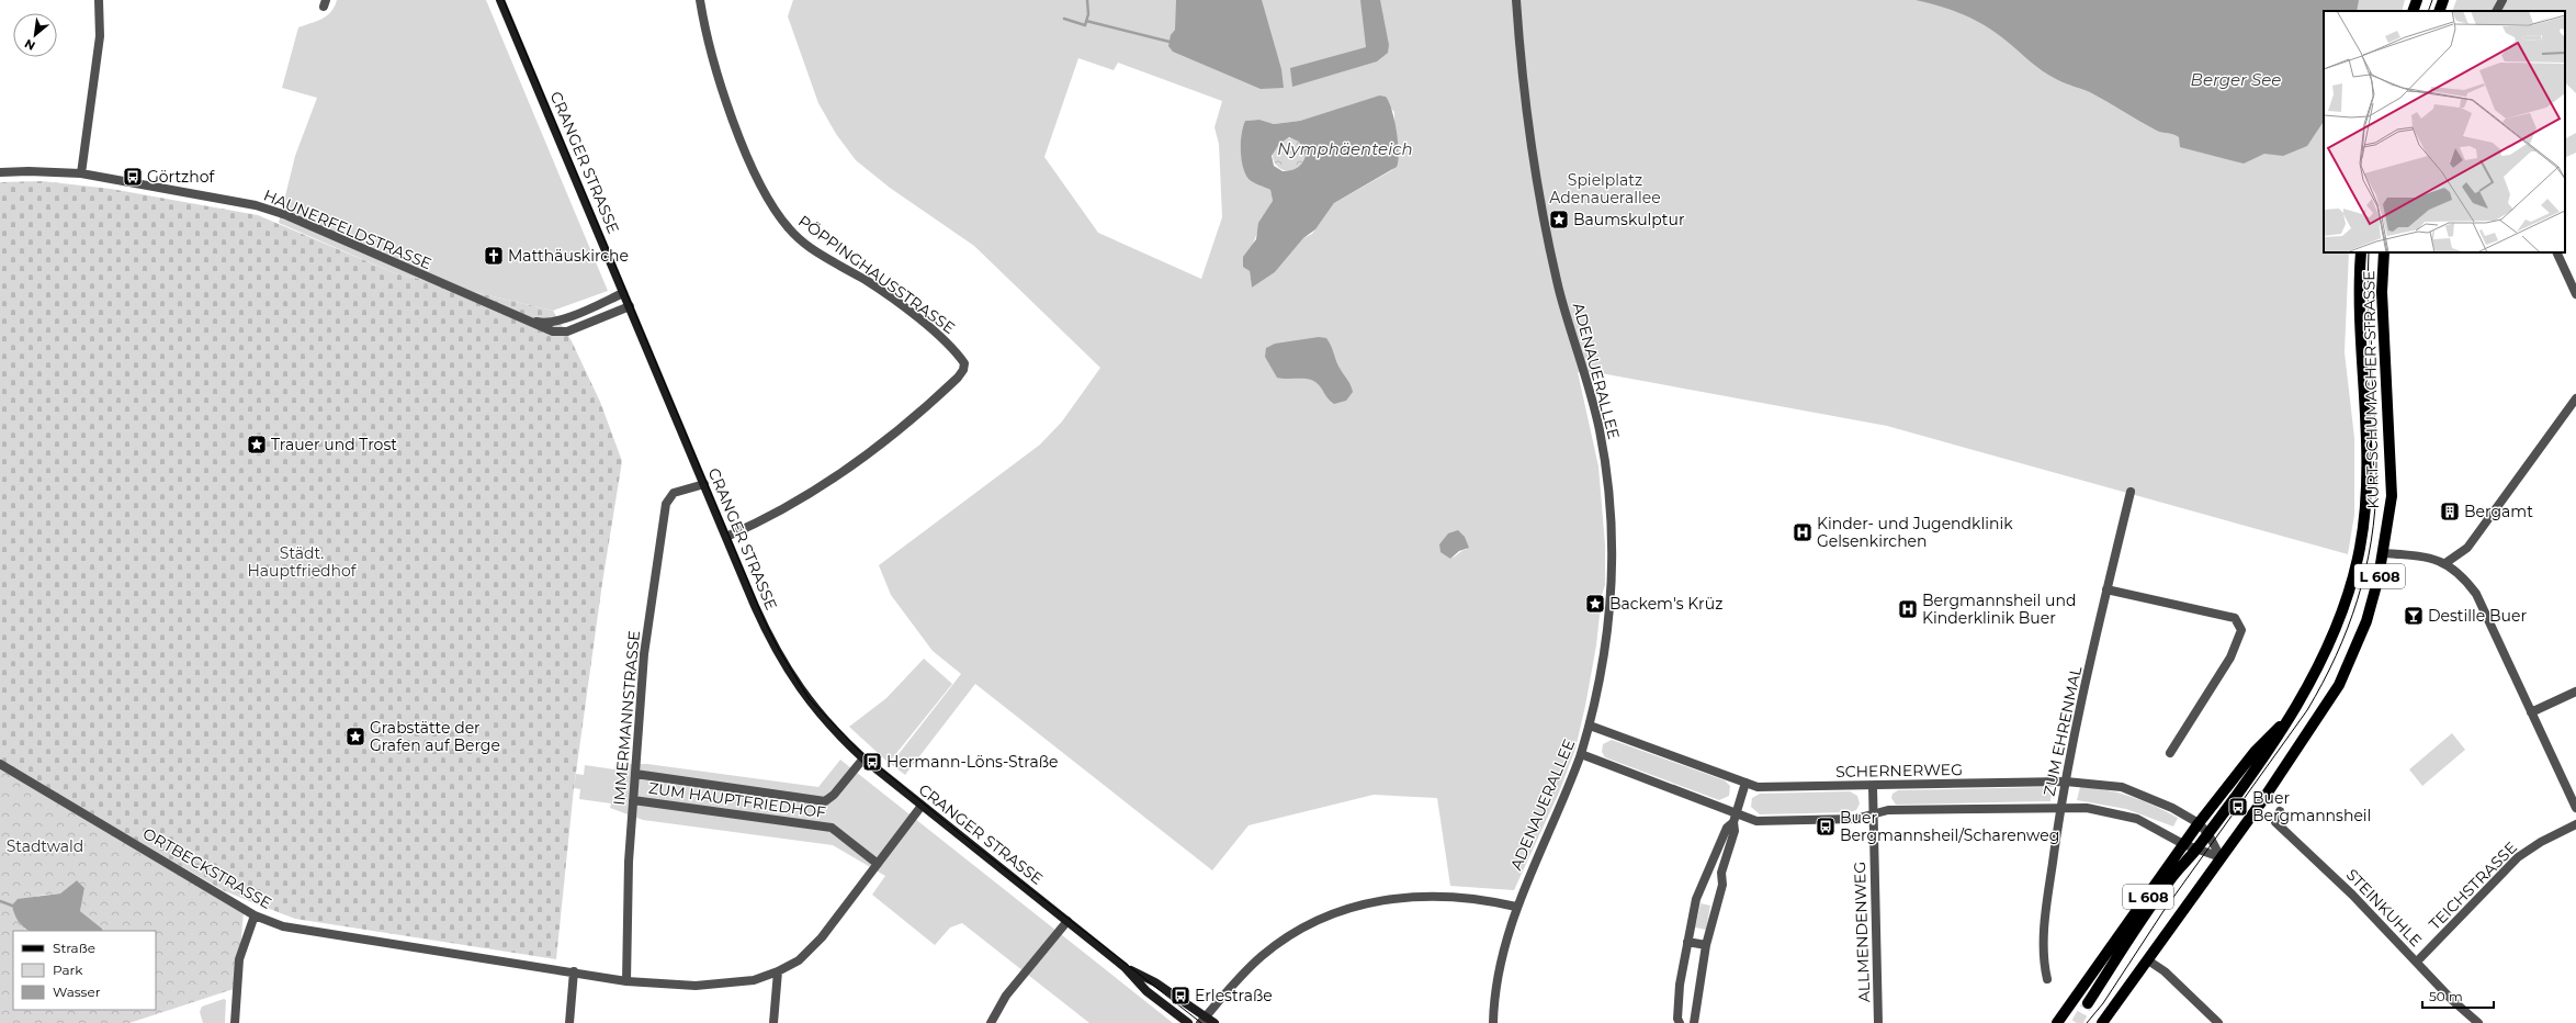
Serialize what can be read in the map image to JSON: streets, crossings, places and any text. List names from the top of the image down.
{
  "streets": {
    "main road": ["CRANGER STRASSE", "KURT-SCHUMACHER-STRASSE", "L 608"],
    "street": [
      "HAUNERFELDSTRASSE",
      "PÖPPINGHAUSSTRASSE",
      "ADENAUERALLEE",
      "IMMERMANNSTRASSE",
      "ZUM EHRENMAL",
      "SCHERNERWEG",
      "ZUM HAUPTFRIEDHOF",
      "ORTBECKSTRASSE",
      "TEICHSTRASSE",
      "STEINKUHLE",
      "ALLMENDENWEG"
    ]
  },
  "crossings": [
    ["CRANGER STRASSE", "HAUNERFELDSTRASSE"],
    ["CRANGER STRASSE", "PÖPPINGHAUSSTRASSE"],
    ["CRANGER STRASSE", "IMMERMANNSTRASSE"],
    ["CRANGER STRASSE", "ZUM HAUPTFRIEDHOF"],
    ["ADENAUERALLEE", "SCHERNERWEG"],
    ["KURT-SCHUMACHER-STRASSE", "SCHERNERWEG"],
    ["IMMERMANNSTRASSE", "ZUM HAUPTFRIEDHOF"],
    ["ZUM EHRENMAL", "SCHERNERWEG"],
    ["SCHERNERWEG", "ALLMENDENWEG"],
    ["TEICHSTRASSE", "STEINKUHLE"]
  ],
  "water": ["Berger See", "Nymphäenteich"],
  "parks": ["Spielplatz Adenauerallee", "Städt. Hauptfriedhof", "Stadtwald"],
  "places": {
    "bus stop": [
      "Görtzhof",
      "Hermann-Löns-Straße",
      "Buer Bergmannsheil",
      "Buer Bergmannsheil/Scharenweg",
      "Erlestraße"
    ],
    "place": [
      "Baumskulptur",
      "Trauer und Trost",
      "Backem's Krüz",
      "Grabstätte der Grafen auf Berge"
    ],
    "church": ["Matthäuskirche"],
    "building": ["Bergamt"],
    "hospital": ["Kinder- und Jugendklinik Gelsenkirchen", "Bergmannsheil und Kinderklinik Buer"],
    "bar": ["Destille Buer"]
  },
  "legend": ["Straße", "Park", "Wasser"],
  "scale_bar": "50 m",
  "north": "bottom left"
}
